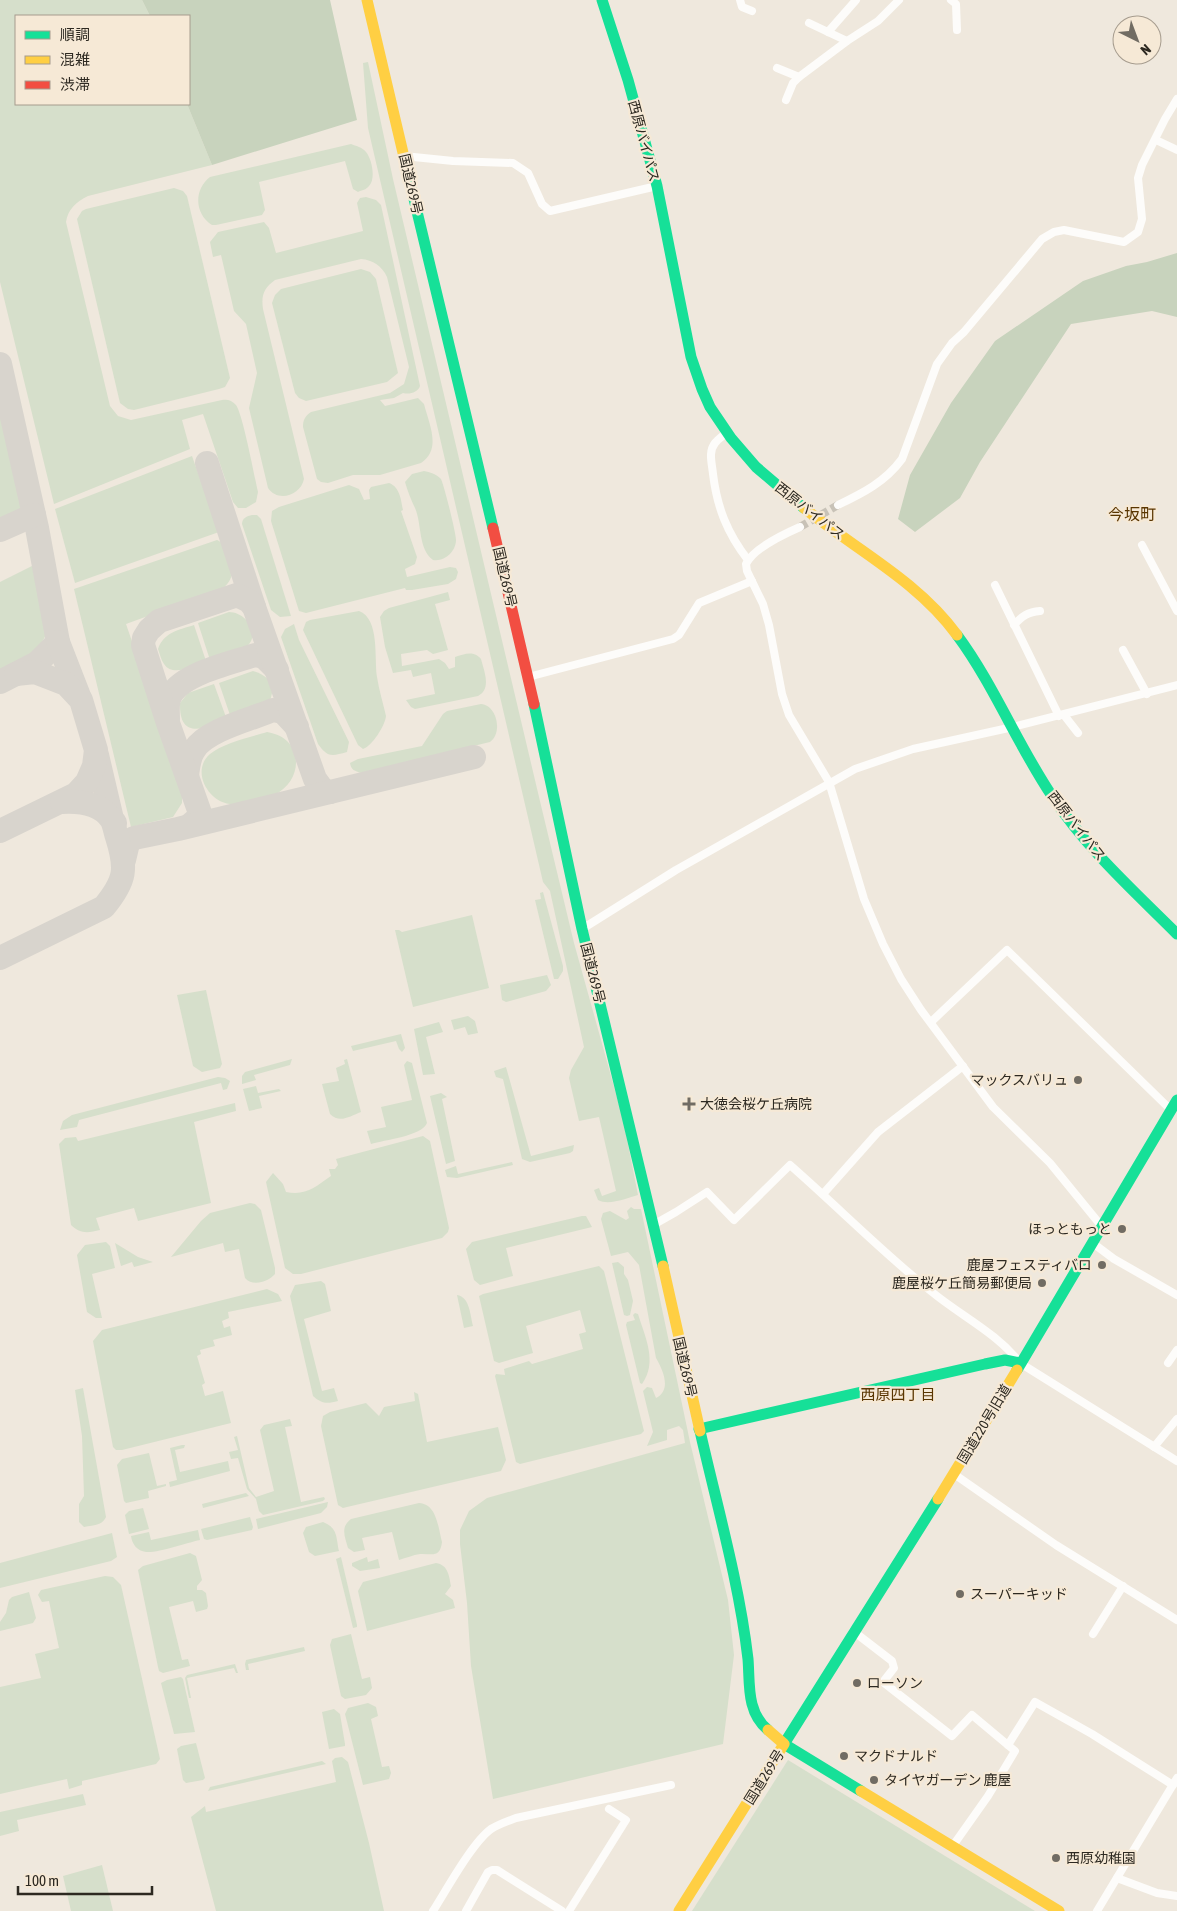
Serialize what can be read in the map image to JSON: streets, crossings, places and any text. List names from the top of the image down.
{
  "streets": {
    "main road": ["西原バイパス", "国道269号", "国道220号旧道"]
  },
  "crossings": [
    ["国道269号", "国道220号旧道"]
  ],
  "districts": ["今坂町", "西原四丁目"],
  "places": {
    "other": [
      "マックスバリュ",
      "ほっともっと",
      "鹿屋フェスティバロ",
      "鹿屋桜ケ丘簡易郵便局",
      "スーパーキッド",
      "ローソン",
      "マクドナルド",
      "タイヤガーデン 鹿屋",
      "西原幼稚園"
    ],
    "health": ["大徳会桜ケ丘病院"]
  },
  "legend": ["順調", "混雑", "渋滞"],
  "scale_bar": "100 m",
  "north": "bottom right"
}
